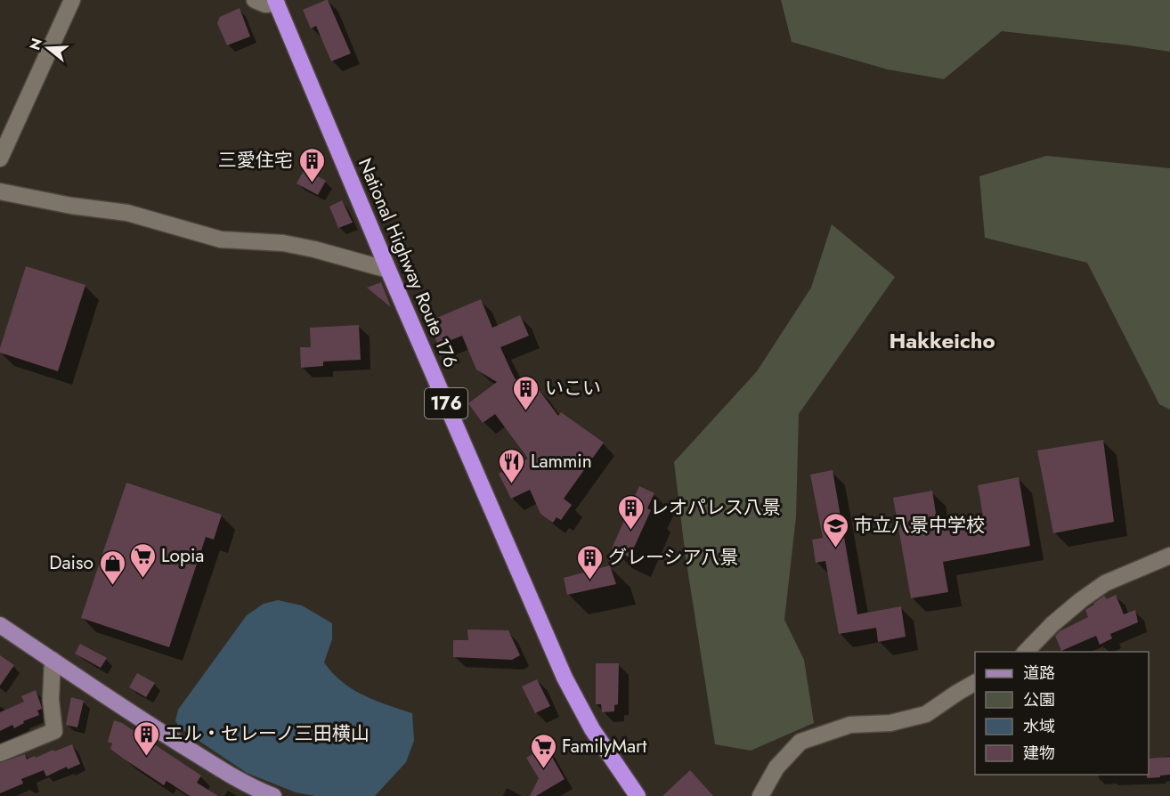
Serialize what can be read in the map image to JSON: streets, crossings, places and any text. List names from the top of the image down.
{
  "streets": {
    "highway": ["National Highway Route 176", "176"]
  },
  "districts": ["Hakkeicho"],
  "places": {
    "building": [
      "三愛住宅",
      "いこい",
      "レオパレス八景",
      "グレーシア八景",
      "エル・セレーノ三田横山"
    ],
    "restaurant": ["Lammin"],
    "school or university": ["市立八景中学校"],
    "supermarket": ["Lopia", "FamilyMart"],
    "shop": ["Daiso"]
  },
  "legend": [
    "道路",
    "公園",
    "水域",
    "建物"
  ],
  "north": "left"
}
